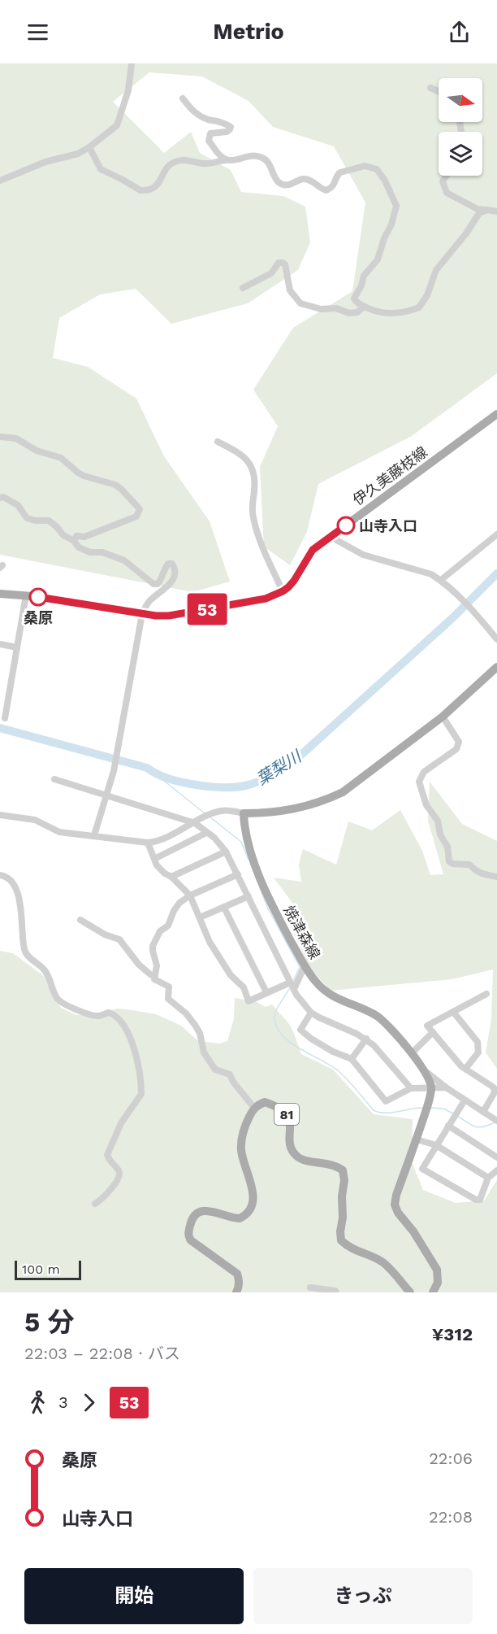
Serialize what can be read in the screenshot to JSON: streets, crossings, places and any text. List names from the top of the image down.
{
  "streets": {
    "main road": ["伊久美藤枝線", "焼津森線", "81"]
  },
  "water": ["葉梨川"],
  "places": ["山寺入口", "桑原"],
  "lines": ["bus line 53"],
  "scale_bar": "100 m",
  "north": "right",
  "page": {
    "header": "Metrio",
    "on_map": "53",
    "scale": "100 m",
    "heading": ["5 分", "22:03 – 22:08 · バス", "¥312"],
    "legs": ["3", "53"],
    "list": [
      {
        "name": "桑原",
        "value": "22:06"
      },
      {
        "name": "山寺入口",
        "value": "22:08"
      }
    ],
    "buttons": ["開始", "きっぷ"]
  }
}
